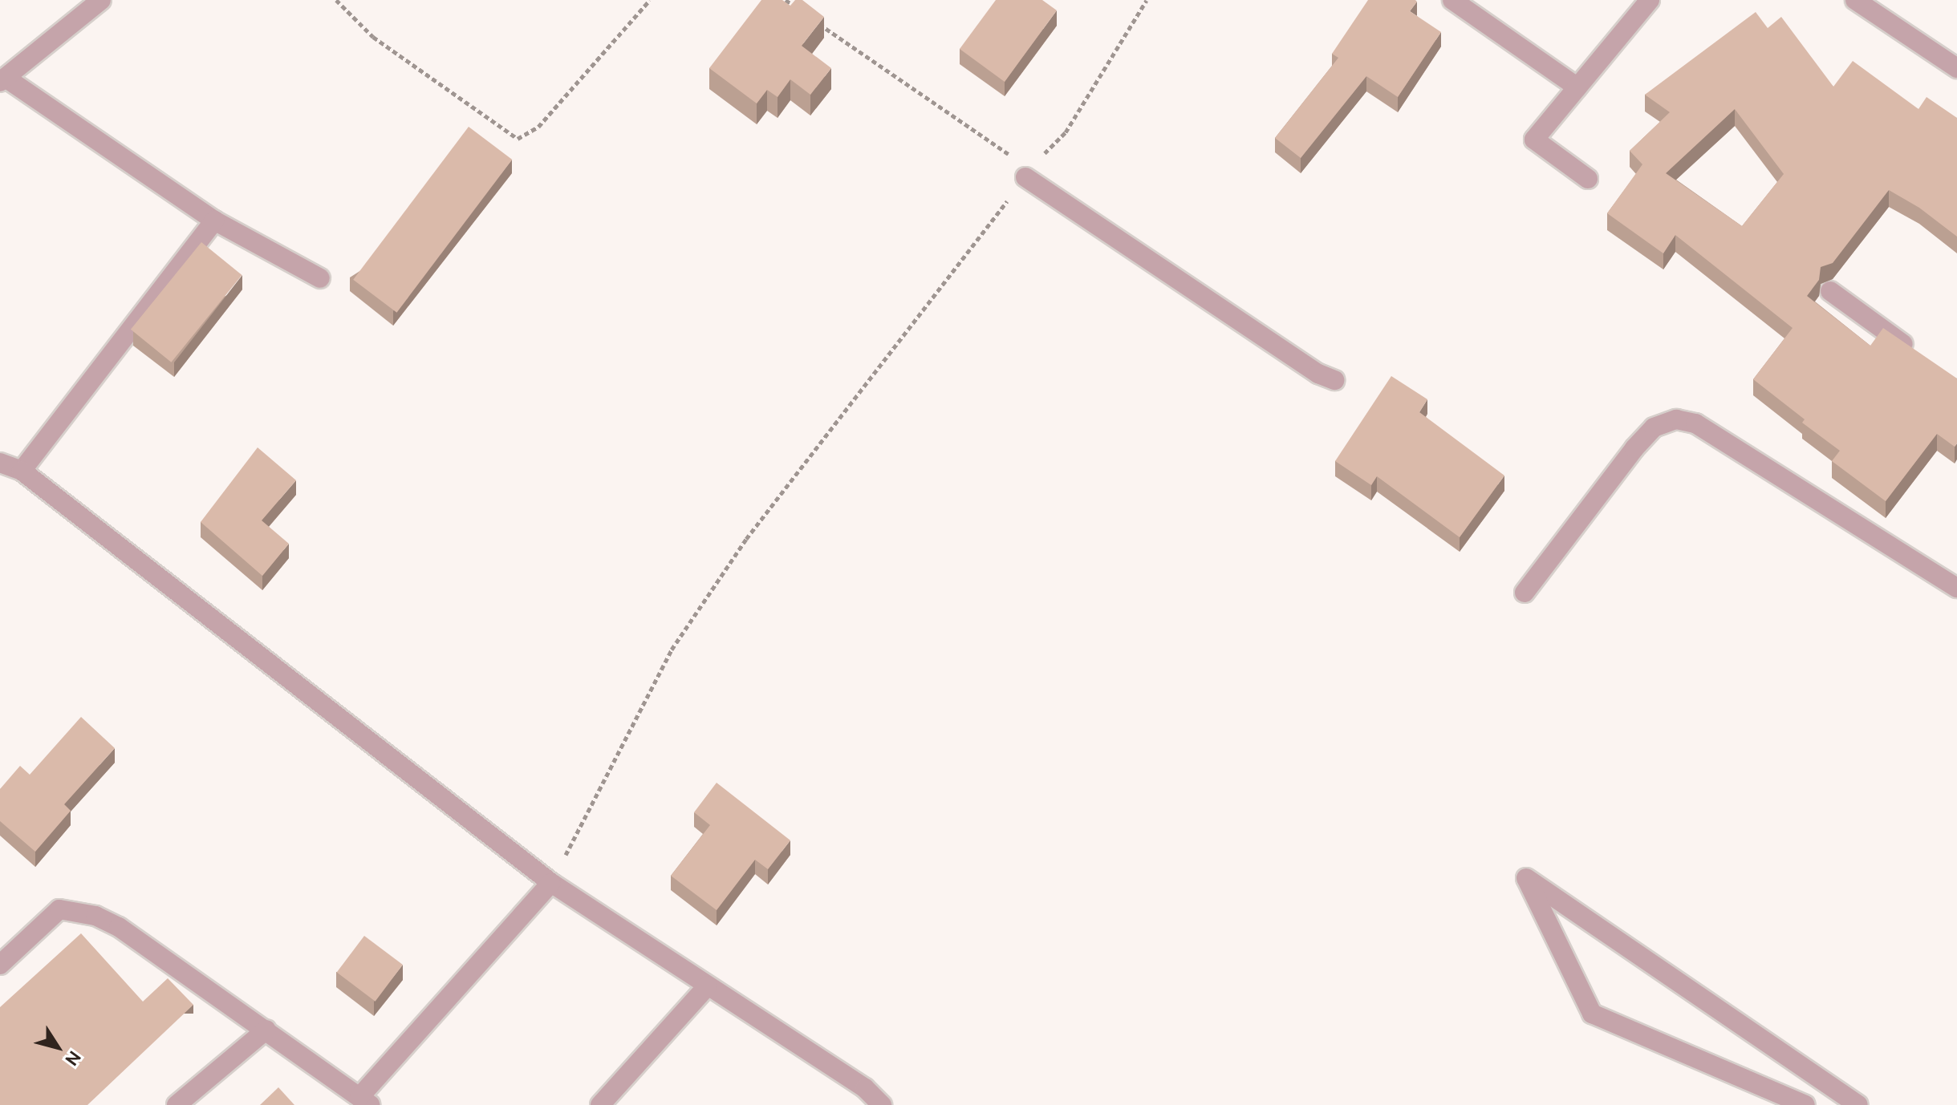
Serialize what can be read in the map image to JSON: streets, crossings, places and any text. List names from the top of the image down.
{
  "north": "bottom right"
}
